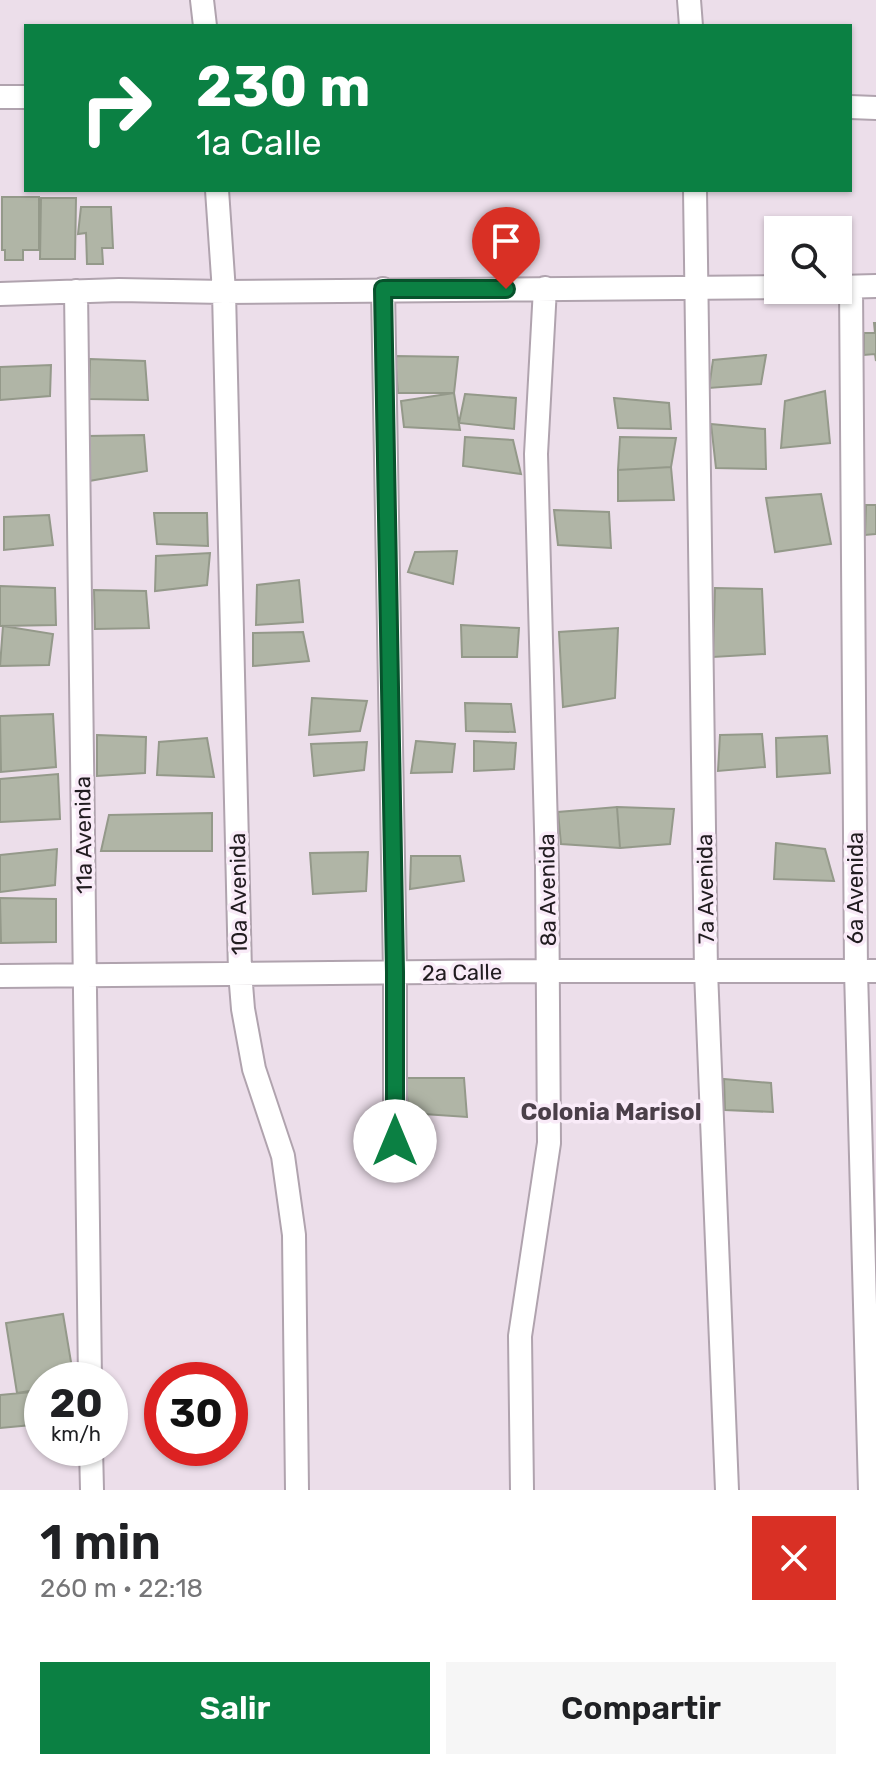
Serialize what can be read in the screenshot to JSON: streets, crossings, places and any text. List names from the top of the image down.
{
  "streets": {
    "street": [
      "11a Avenida",
      "6a Avenida",
      "7a Avenida",
      "8a Avenida",
      "10a Avenida",
      "2a Calle"
    ]
  },
  "crossings": [
    ["11a Avenida", "2a Calle"],
    ["6a Avenida", "2a Calle"],
    ["7a Avenida", "2a Calle"],
    ["8a Avenida", "2a Calle"],
    ["10a Avenida", "2a Calle"]
  ],
  "districts": ["Colonia Marisol"],
  "page": {
    "turn": ["230 m", "1a Calle"],
    "speed": "20 km/h",
    "limit": "30",
    "heading": ["1 min", "260 m · 22:18"],
    "buttons": ["Salir", "Compartir"]
  }
}
